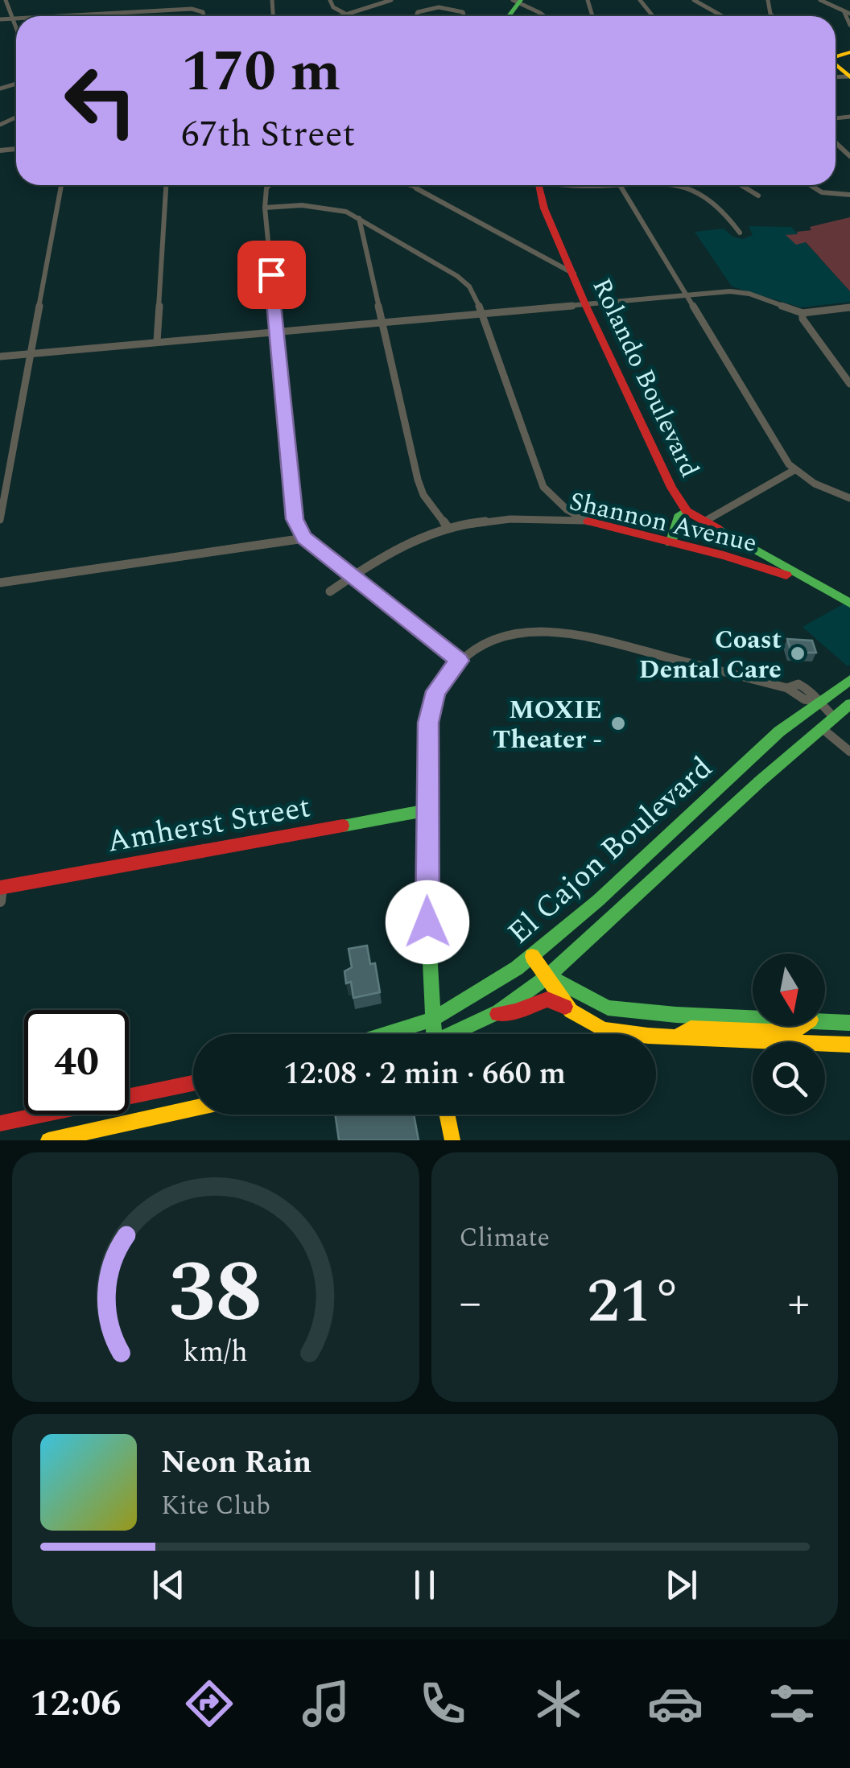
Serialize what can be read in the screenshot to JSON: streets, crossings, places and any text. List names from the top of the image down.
{
  "streets": {
    "street": [
      "Rolando Boulevard",
      "Shannon Avenue",
      "Amherst Street",
      "El Cajon Boulevard"
    ]
  },
  "crossings": [
    ["Rolando Boulevard", "Shannon Avenue"]
  ],
  "places": ["Coast Dental Care", "MOXIE Theater -"],
  "north": "bottom",
  "page": {
    "turn": ["170 m", "67th Street"],
    "limit": "40",
    "trip": "12:08 · 2 min · 660 m",
    "tile": "Climate",
    "heat": ["−", "21°", "+"],
    "song": ["Neon Rain", "Kite Club"],
    "tabs": "12:06",
    "gauge": ["38", "km/h"]
  }
}
